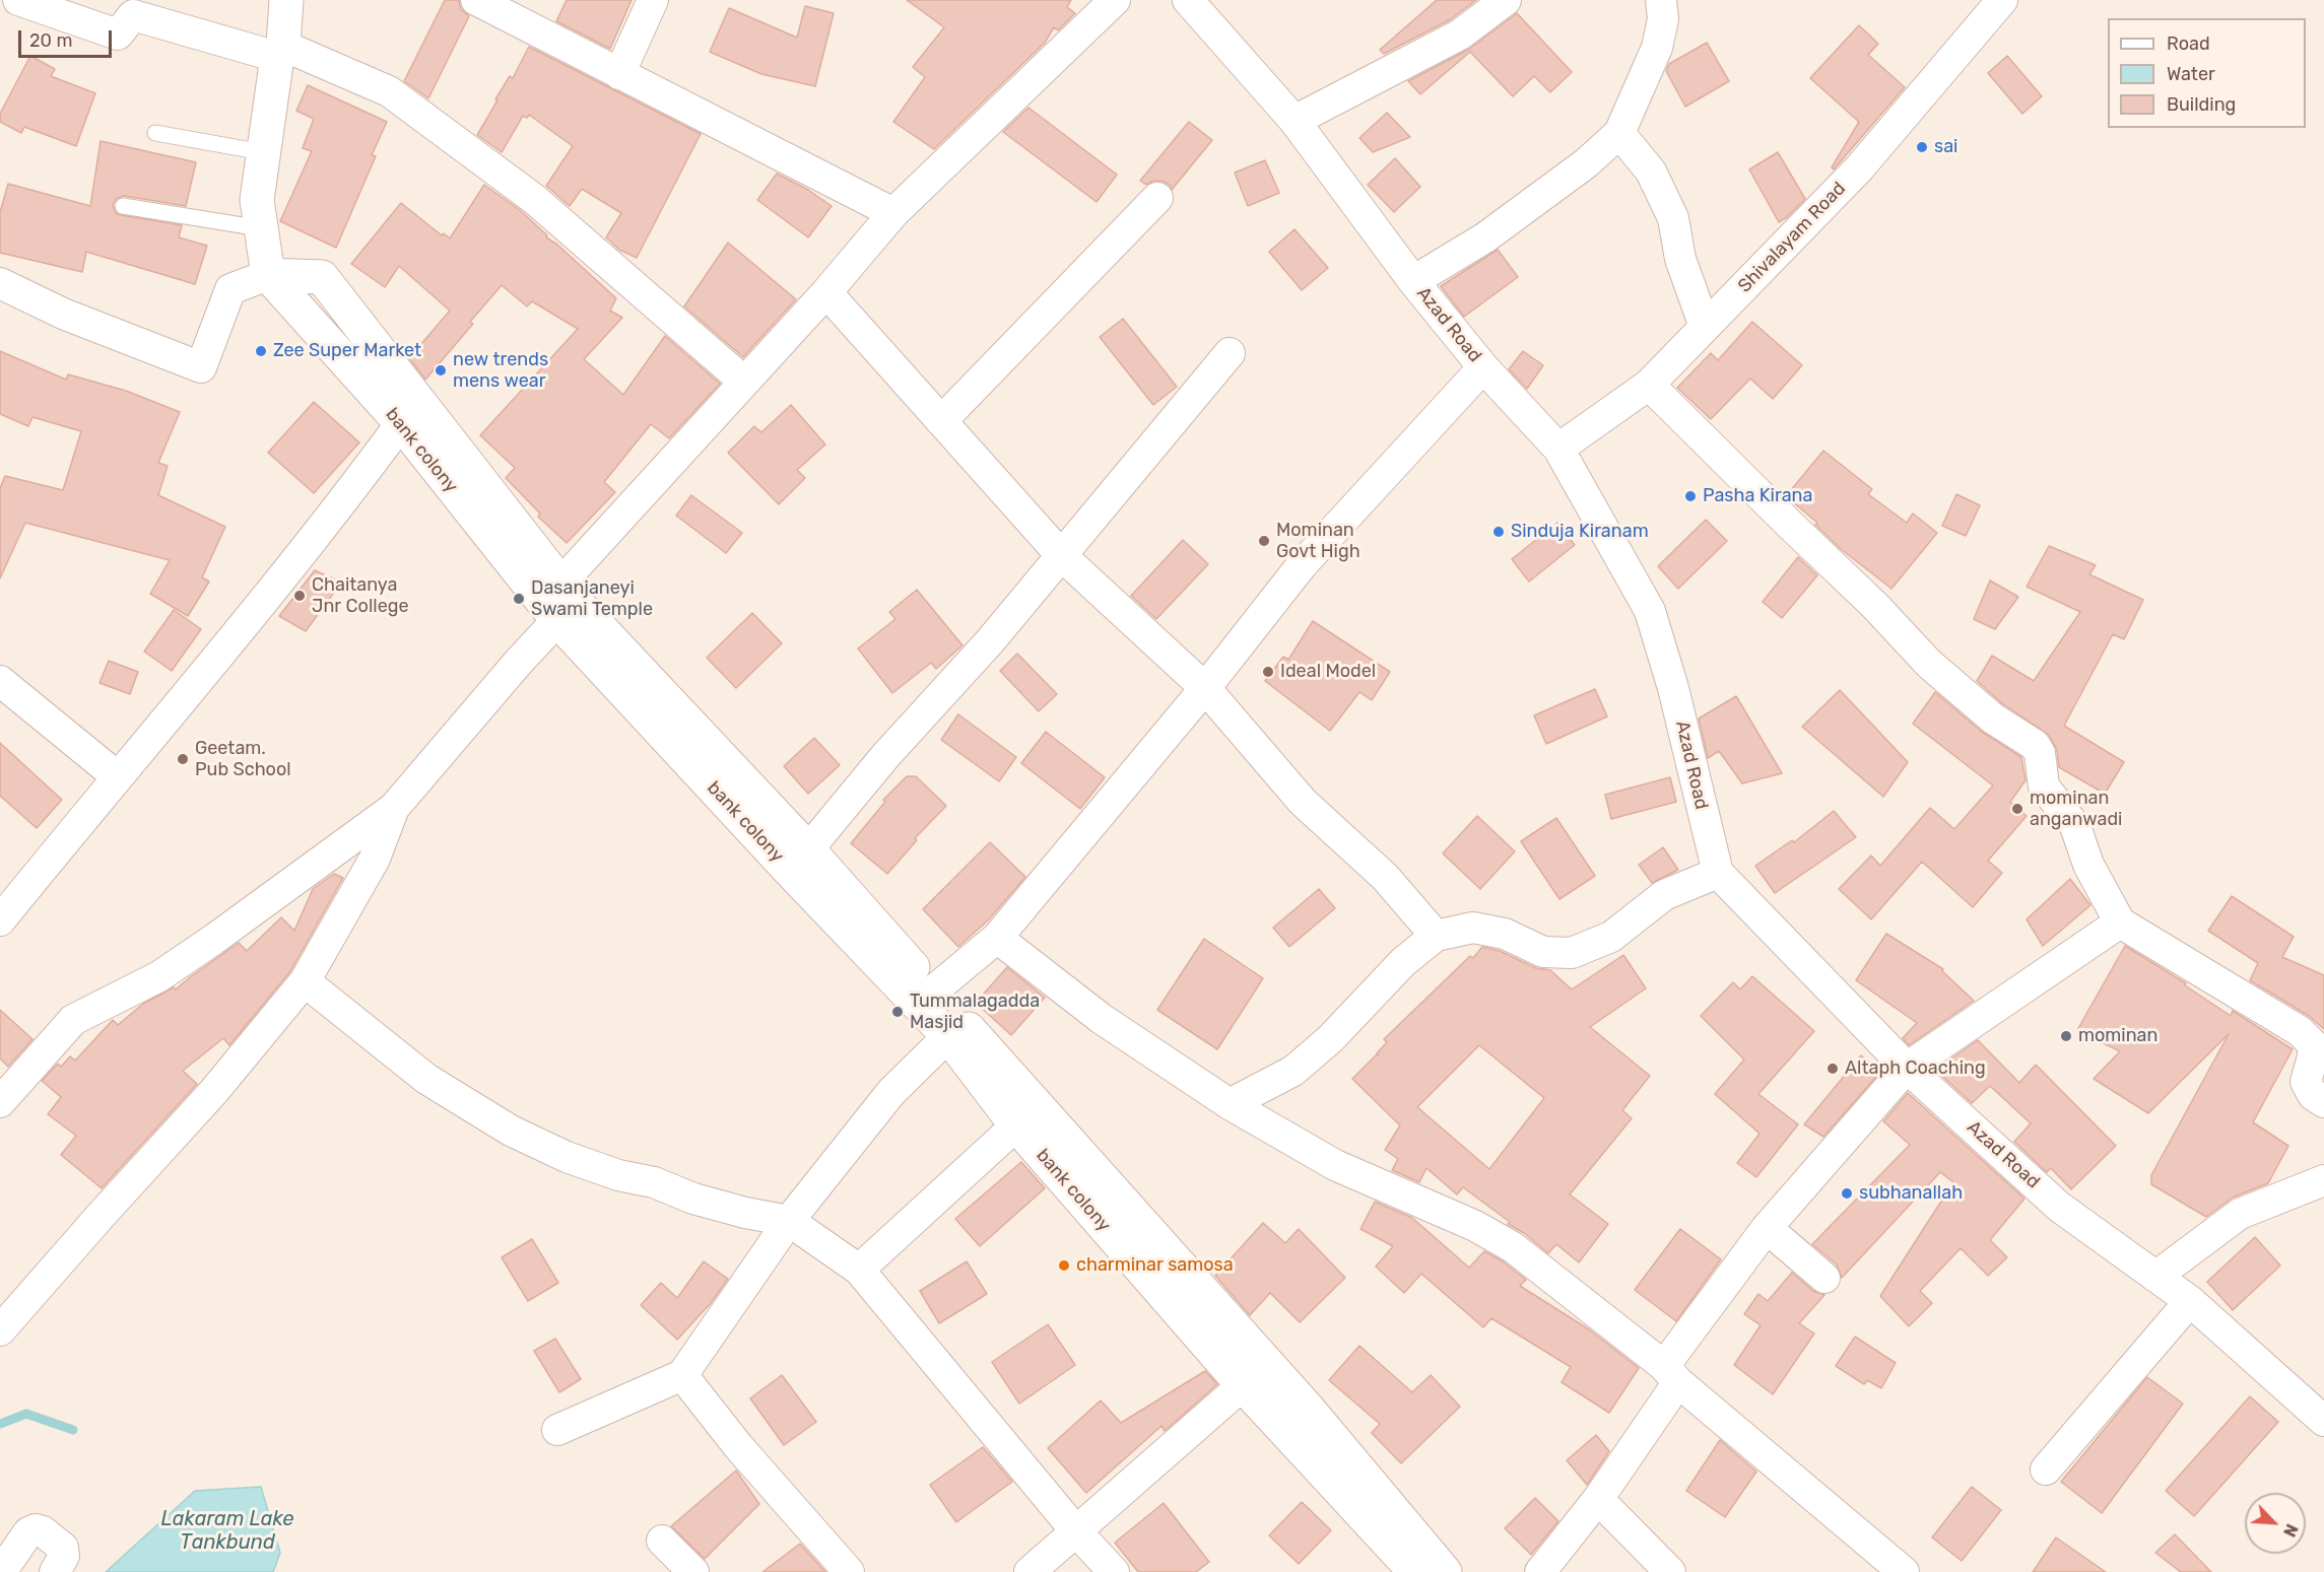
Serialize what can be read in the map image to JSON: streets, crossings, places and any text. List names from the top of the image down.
{
  "streets": {
    "main road": ["bank colony"],
    "street": ["Shivalayam Road", "Azad Road"]
  },
  "crossings": [
    ["Shivalayam Road", "Azad Road"]
  ],
  "water": ["Lakaram Lake Tankbund"],
  "places": [
    "sai",
    "Zee Super Market",
    "new trends mens wear",
    "Pasha Kirana",
    "Sinduja Kiranam",
    "Mominan Govt High",
    "Chaitanya Jnr College",
    "Dasanjaneyi Swami Temple",
    "Ideal Model",
    "Geetam. Pub School",
    "mominan anganwadi",
    "Tummalagadda Masjid",
    "mominan",
    "Altaph Coaching",
    "subhanallah",
    "charminar samosa"
  ],
  "legend": ["Road", "Water", "Building"],
  "scale_bar": "20 m",
  "north": "bottom right"
}
